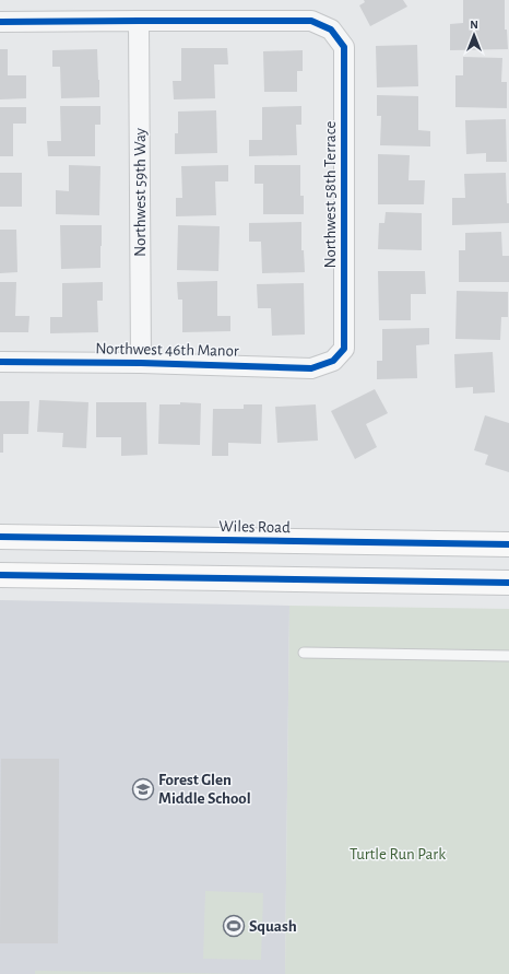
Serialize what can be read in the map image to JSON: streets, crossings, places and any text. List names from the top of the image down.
{
  "streets": {
    "main road": ["Wiles Road"],
    "street": ["Northwest 59th Way", "Northwest 58th Terrace", "Northwest 46th Manor"]
  },
  "crossings": [
    ["Northwest 59th Way", "Northwest 58th Terrace"],
    ["Northwest 59th Way", "Northwest 46th Manor"],
    ["Northwest 58th Terrace", "Northwest 46th Manor"]
  ],
  "parks": ["Turtle Run Park"],
  "places": {
    "school or university": ["Forest Glen Middle School"],
    "sports": ["Squash"]
  },
  "north": "top"
}
